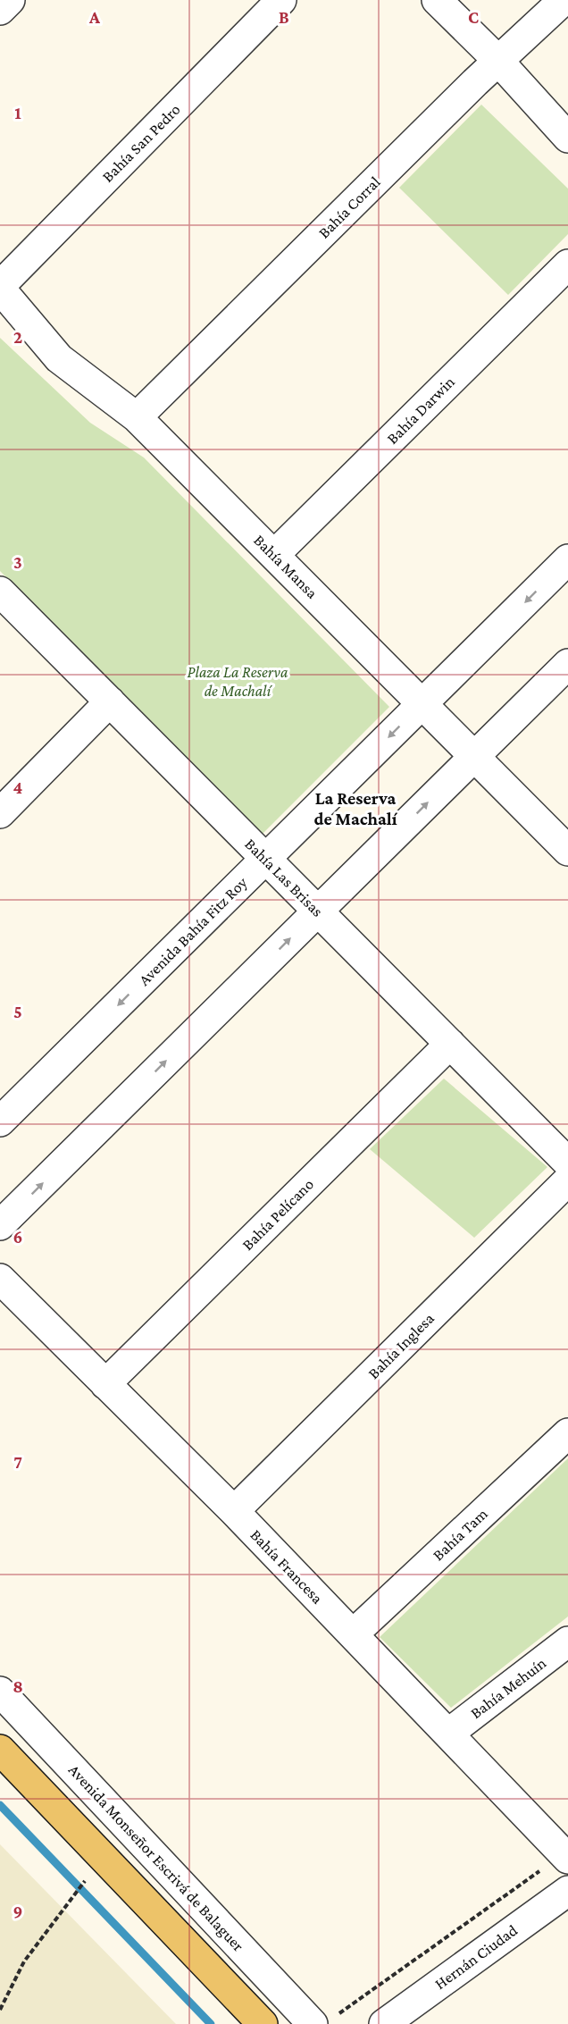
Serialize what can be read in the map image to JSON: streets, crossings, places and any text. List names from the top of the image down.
{
  "streets": {
    "street": [
      "Bahía San Pedro",
      "Bahía Corral",
      "Bahía Darwin",
      "Bahía Mansa",
      "Bahía Las Brisas",
      "Avenida Bahía Fitz Roy",
      "Bahía Pelícano",
      "Bahía Inglesa",
      "Bahía Tam",
      "Bahía Francesa",
      "Bahía Mehuín",
      "Avenida Monseñor Escrivá de Balaguer",
      "Hernán Ciudad"
    ]
  },
  "crossings": [
    ["Bahía San Pedro", "Bahía Mansa"],
    ["Bahía Corral", "Bahía Mansa"],
    ["Bahía Darwin", "Bahía Mansa"],
    ["Bahía Mansa", "Avenida Bahía Fitz Roy"],
    ["Bahía Las Brisas", "Avenida Bahía Fitz Roy"],
    ["Bahía Las Brisas", "Bahía Pelícano"],
    ["Bahía Pelícano", "Bahía Francesa"],
    ["Bahía Inglesa", "Bahía Francesa"],
    ["Bahía Tam", "Bahía Francesa"],
    ["Bahía Francesa", "Bahía Mehuín"]
  ],
  "districts": ["La Reserva de Machalí"],
  "parks": ["Plaza La Reserva de Machalí"],
  "grid": {
    "columns": ["A", "B", "C"],
    "rows": [
      "1",
      "2",
      "3",
      "4",
      "5",
      "6",
      "7",
      "8",
      "9"
    ]
  }
}
